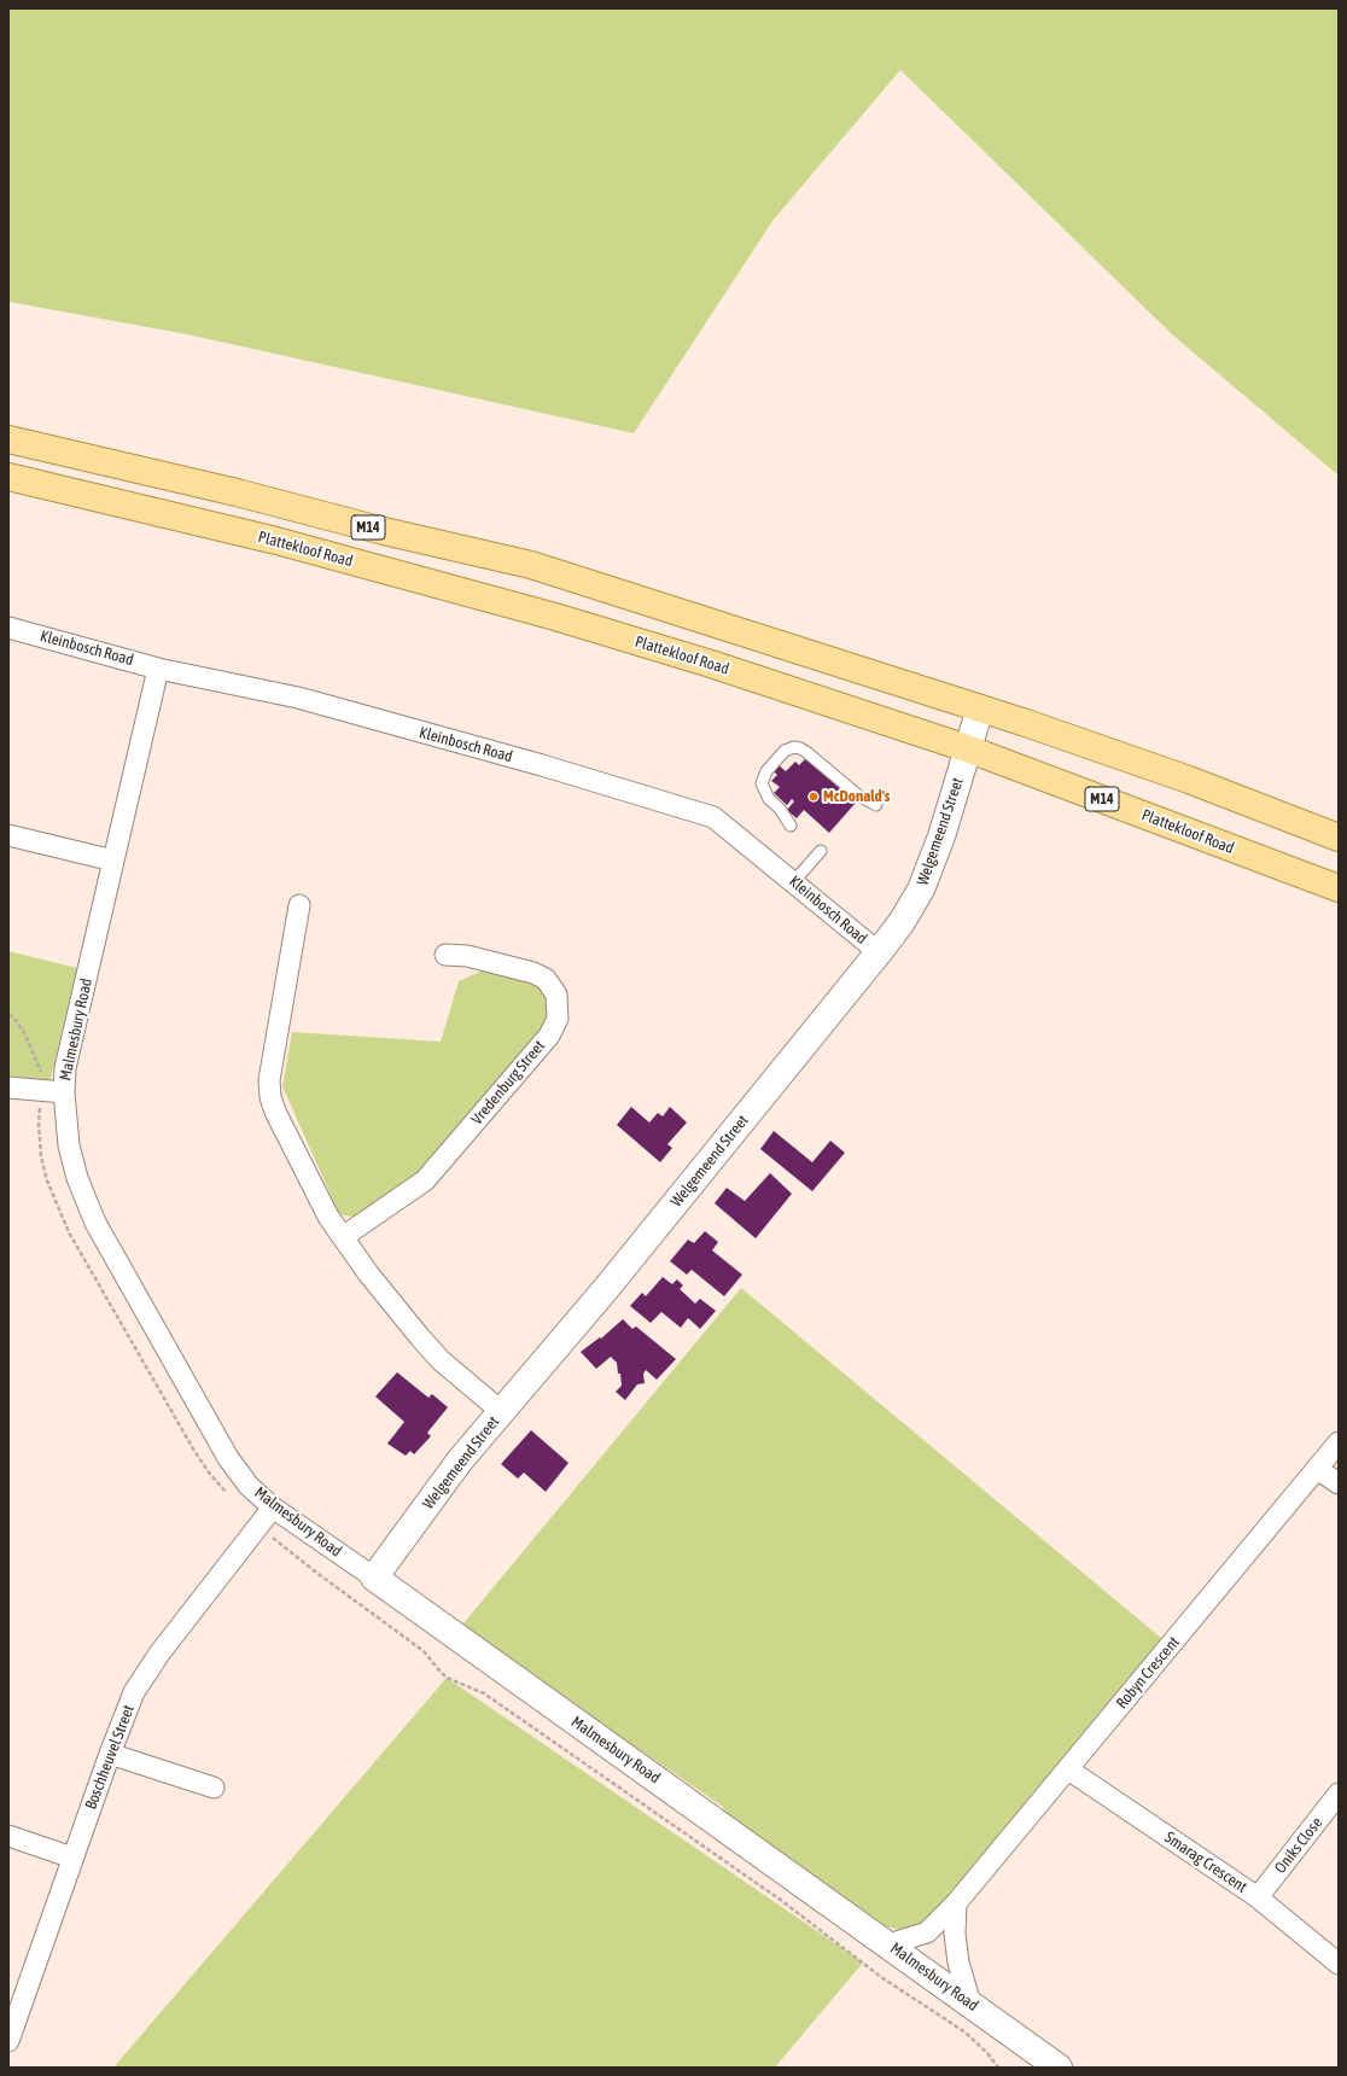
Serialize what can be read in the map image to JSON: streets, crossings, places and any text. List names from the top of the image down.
{
  "streets": {
    "main road": ["M14", "Plattekloof Road"],
    "street": [
      "Kleinbosch Road",
      "Welgemeend Street",
      "Malmesbury Road",
      "Vredenburg Street",
      "Robyn Crescent",
      "Boschheuvel Street",
      "Oniks Close",
      "Smarag Crescent"
    ]
  },
  "crossings": [
    ["M14", "Welgemeend Street"],
    ["Plattekloof Road", "Welgemeend Street"],
    ["Kleinbosch Road", "Welgemeend Street"],
    ["Kleinbosch Road", "Malmesbury Road"],
    ["Welgemeend Street", "Malmesbury Road"],
    ["Malmesbury Road", "Robyn Crescent"],
    ["Malmesbury Road", "Boschheuvel Street"],
    ["Robyn Crescent", "Smarag Crescent"],
    ["Oniks Close", "Smarag Crescent"]
  ],
  "places": ["McDonald's"]
}
